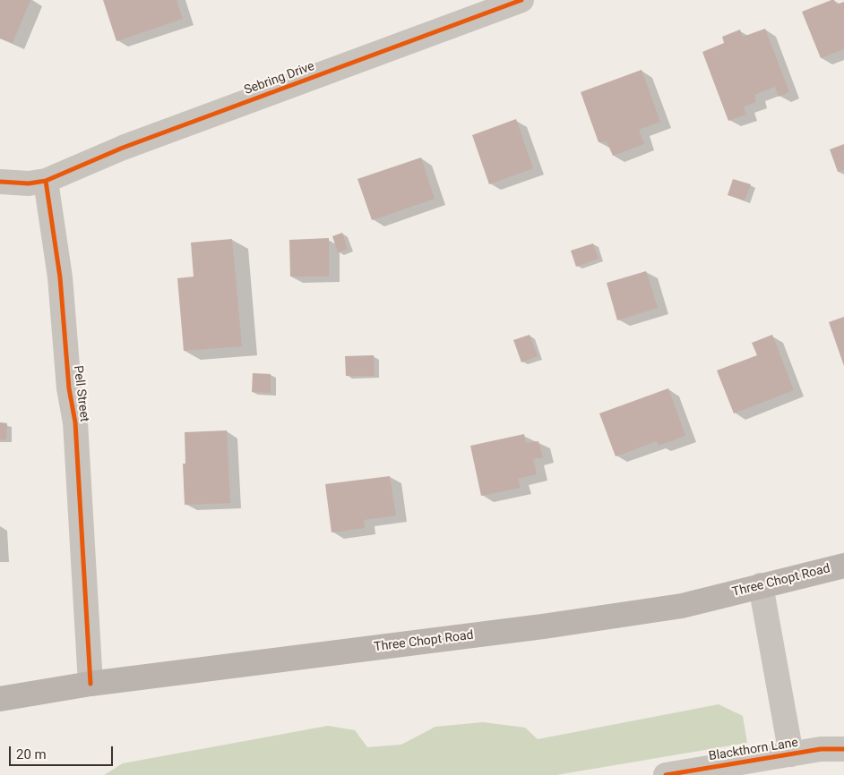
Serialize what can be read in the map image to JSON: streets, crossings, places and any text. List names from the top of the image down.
{
  "streets": {
    "main road": ["Three Chopt Road"],
    "street": ["Sebring Drive", "Pell Street", "Blackthorn Lane"]
  },
  "crossings": [
    ["Sebring Drive", "Pell Street"],
    ["Pell Street", "Three Chopt Road"],
    ["Three Chopt Road", "Blackthorn Lane"]
  ],
  "scale_bar": "20 m"
}
